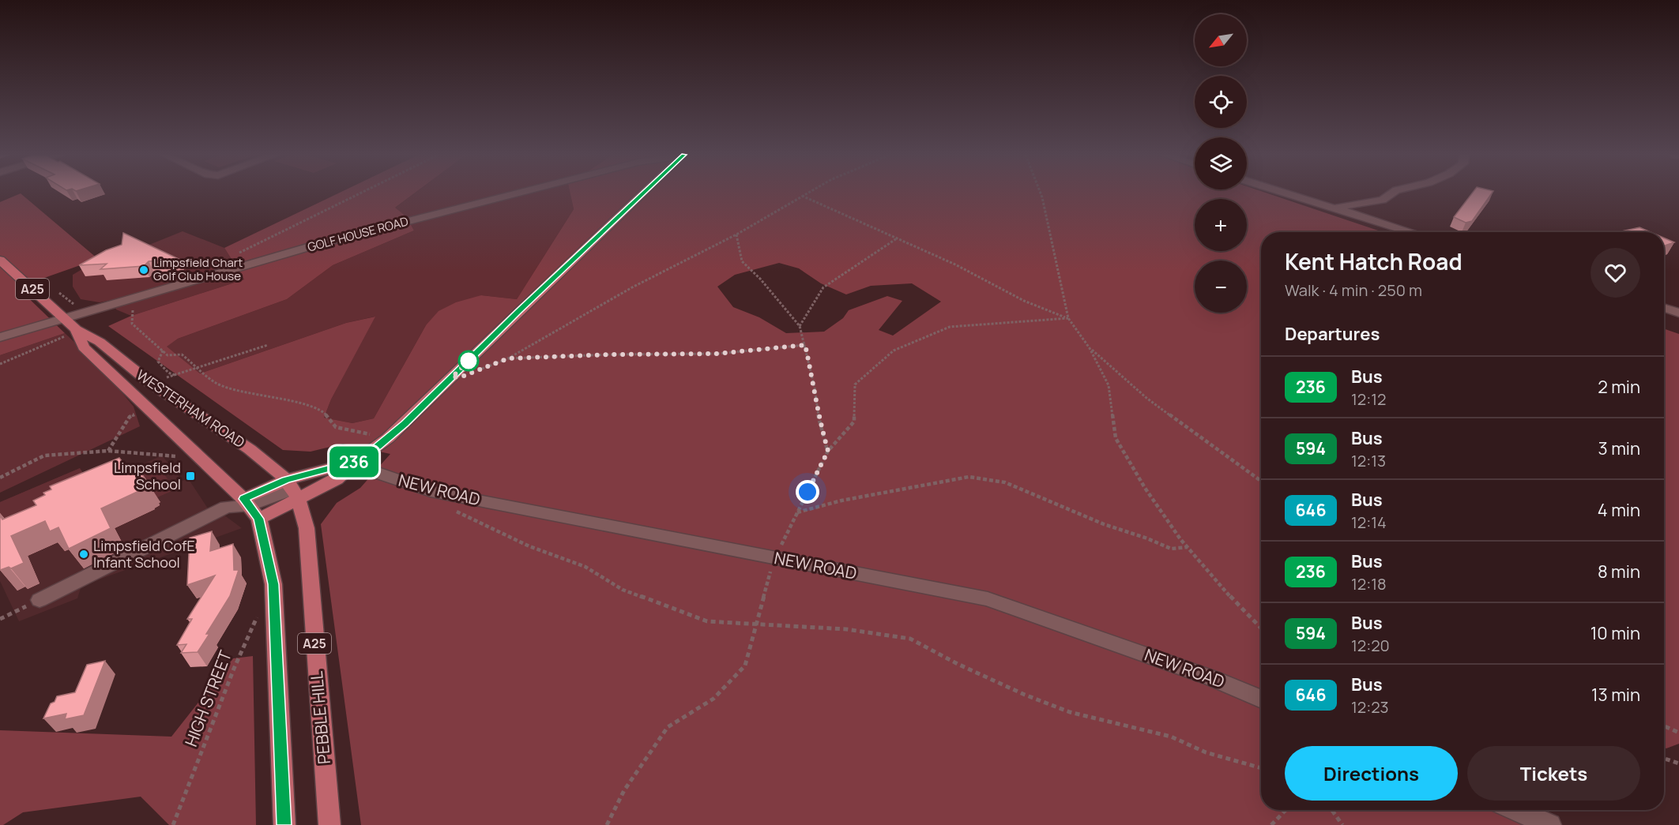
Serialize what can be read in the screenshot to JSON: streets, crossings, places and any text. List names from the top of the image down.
{
  "streets": {
    "main road": ["A25", "WESTERHAM ROAD", "PEBBLE HILL"],
    "street": ["GOLF HOUSE ROAD", "NEW ROAD"],
    "path": ["HIGH STREET"]
  },
  "crossings": [
    ["GOLF HOUSE ROAD", "WESTERHAM ROAD"],
    ["WESTERHAM ROAD", "PEBBLE HILL"]
  ],
  "places": {
    "other": ["Limpsfield Chart Golf Club House", "Limpsfield CofE Infant School"],
    "transit": ["Limpsfield School"]
  },
  "lines": ["bus line 236"],
  "north": "bottom left",
  "page": {
    "on_map": "236",
    "map_buttons": ["+", "−"],
    "heading": [
      ["Kent Hatch Road", "Walk · 4 min · 250 m"],
      "Departures"
    ],
    "list": [
      {
        "mark": "236",
        "name": "Bus",
        "note": "12:12",
        "value": "2 min"
      },
      {
        "mark": "594",
        "name": "Bus",
        "note": "12:13",
        "value": "3 min"
      },
      {
        "mark": "646",
        "name": "Bus",
        "note": "12:14",
        "value": "4 min"
      },
      {
        "mark": "236",
        "name": "Bus",
        "note": "12:18",
        "value": "8 min"
      },
      {
        "mark": "594",
        "name": "Bus",
        "note": "12:20",
        "value": "10 min"
      },
      {
        "mark": "646",
        "name": "Bus",
        "note": "12:23",
        "value": "13 min"
      }
    ],
    "buttons": ["Directions", "Tickets"]
  }
}
